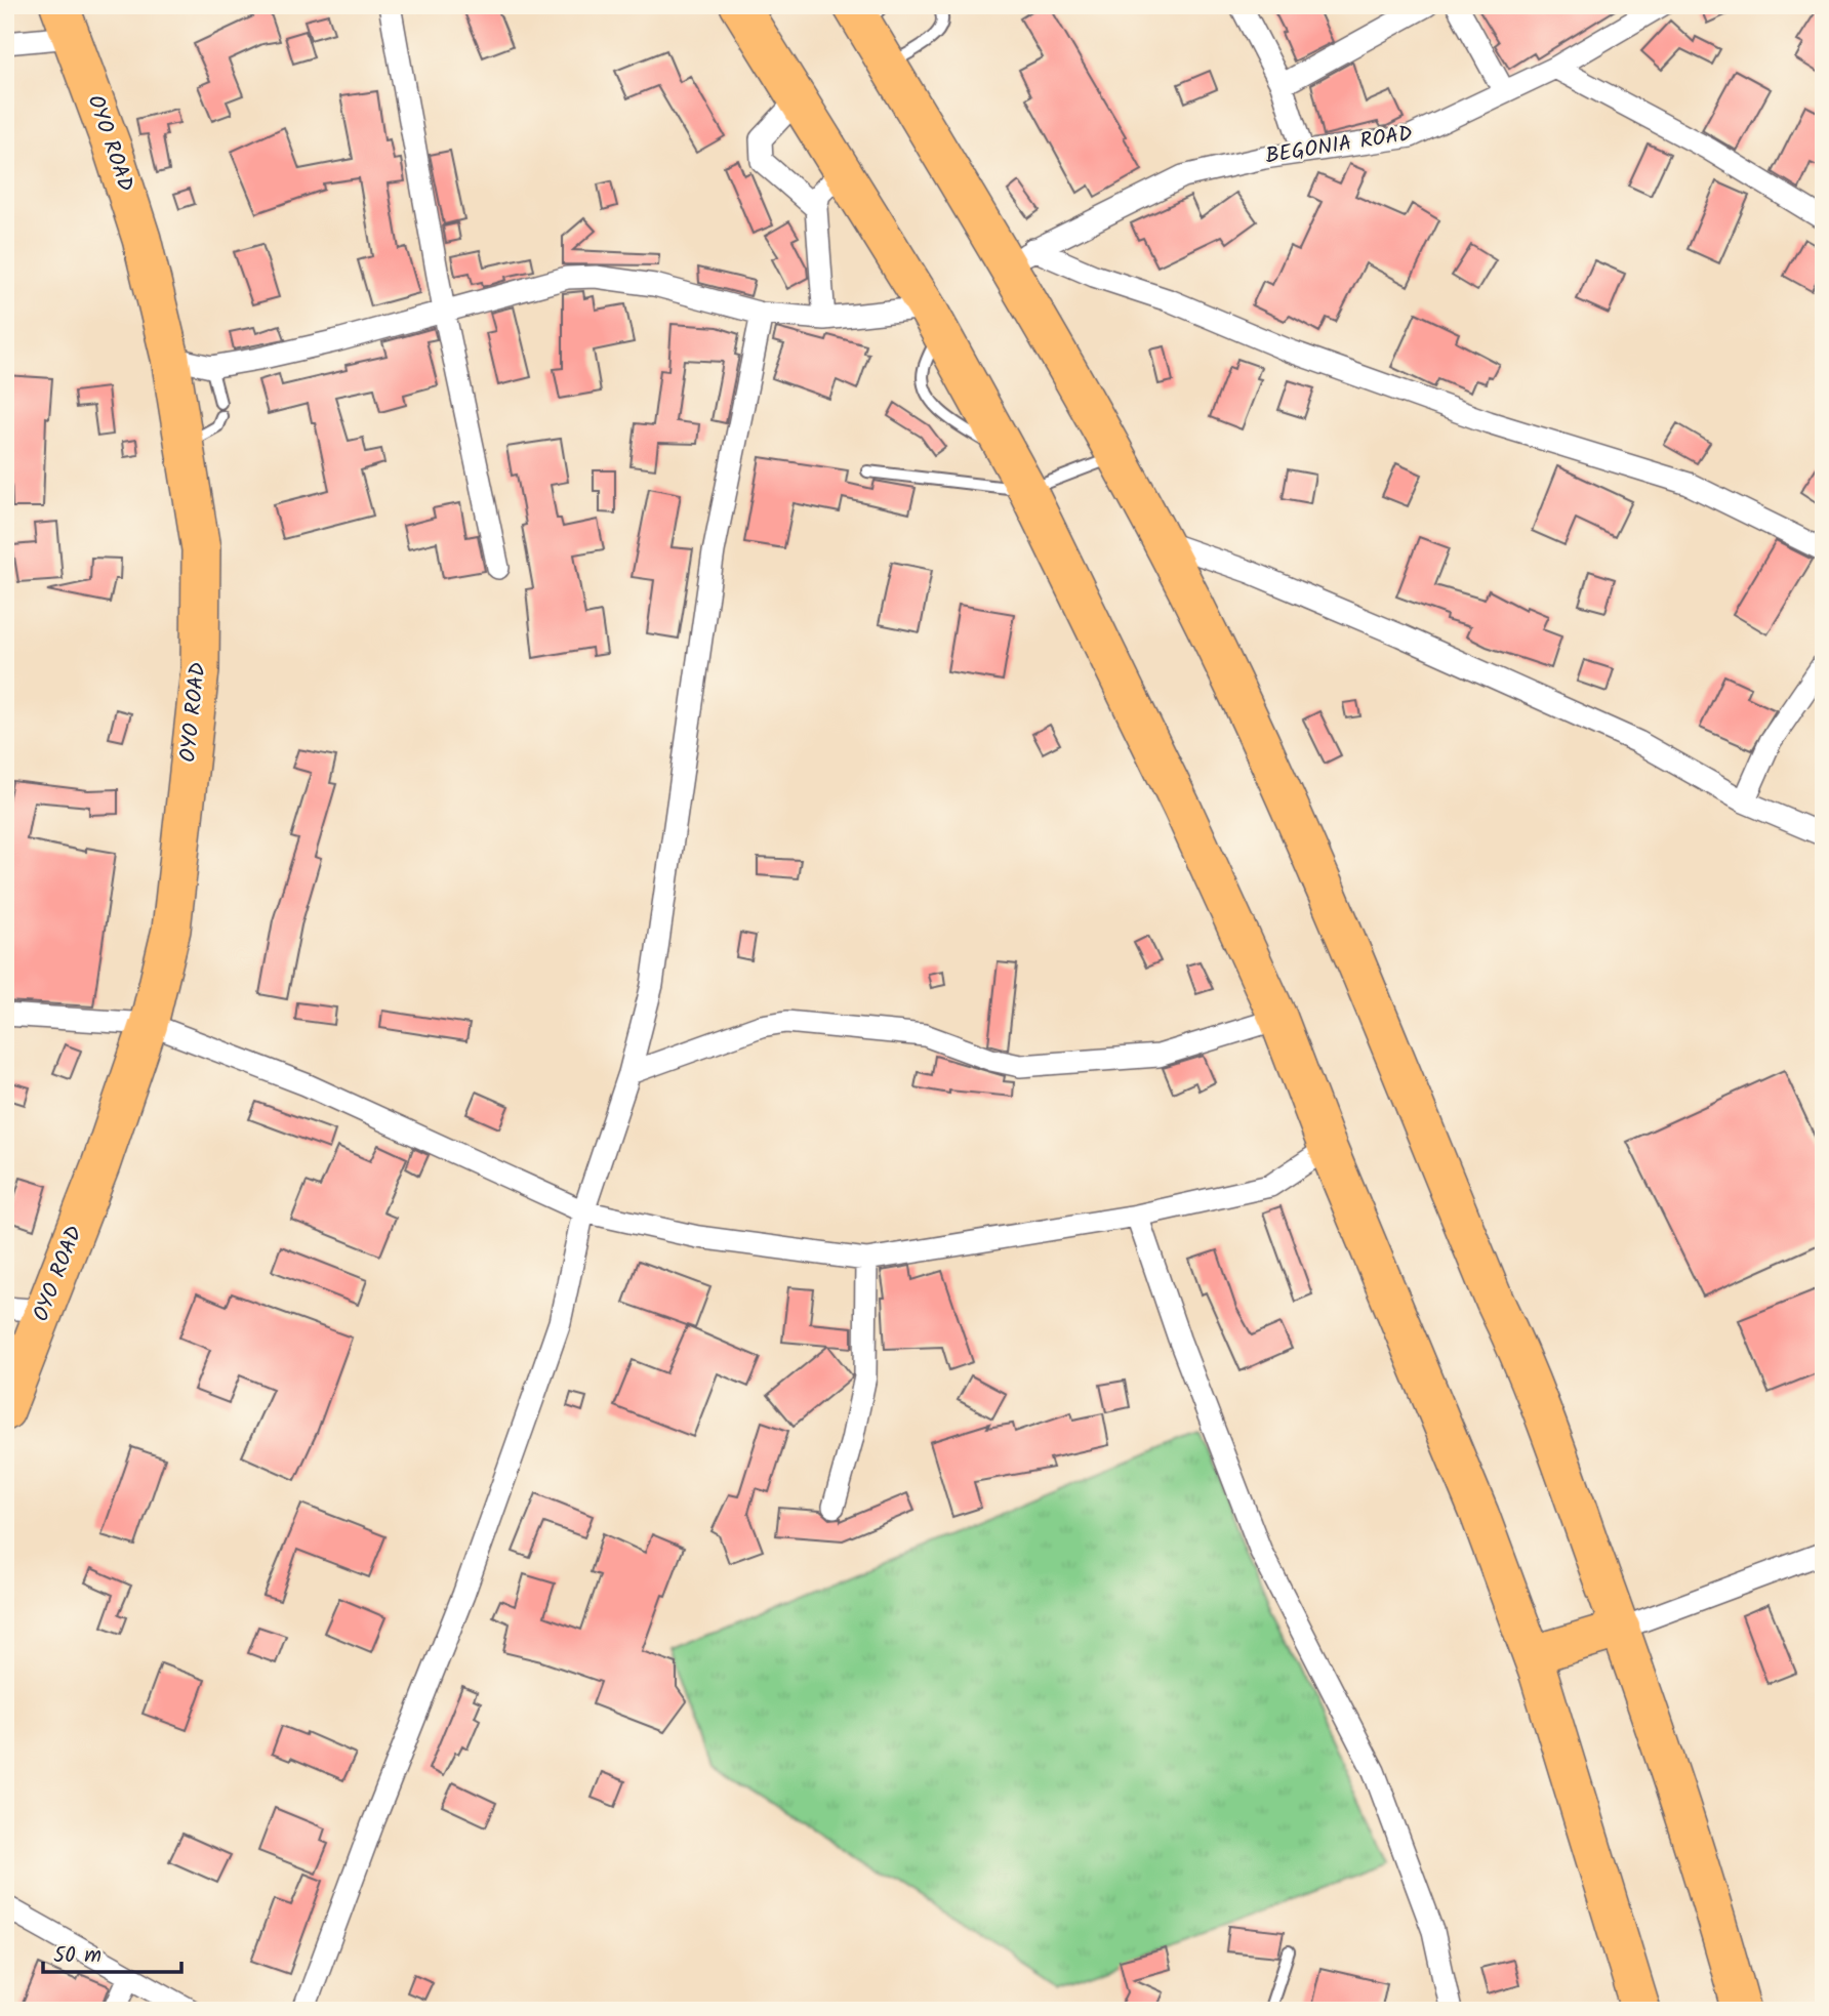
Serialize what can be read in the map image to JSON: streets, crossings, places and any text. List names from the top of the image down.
{
  "streets": {
    "highway": ["OYO ROAD"],
    "street": ["BEGONIA ROAD"]
  },
  "scale_bar": "50 m"
}
